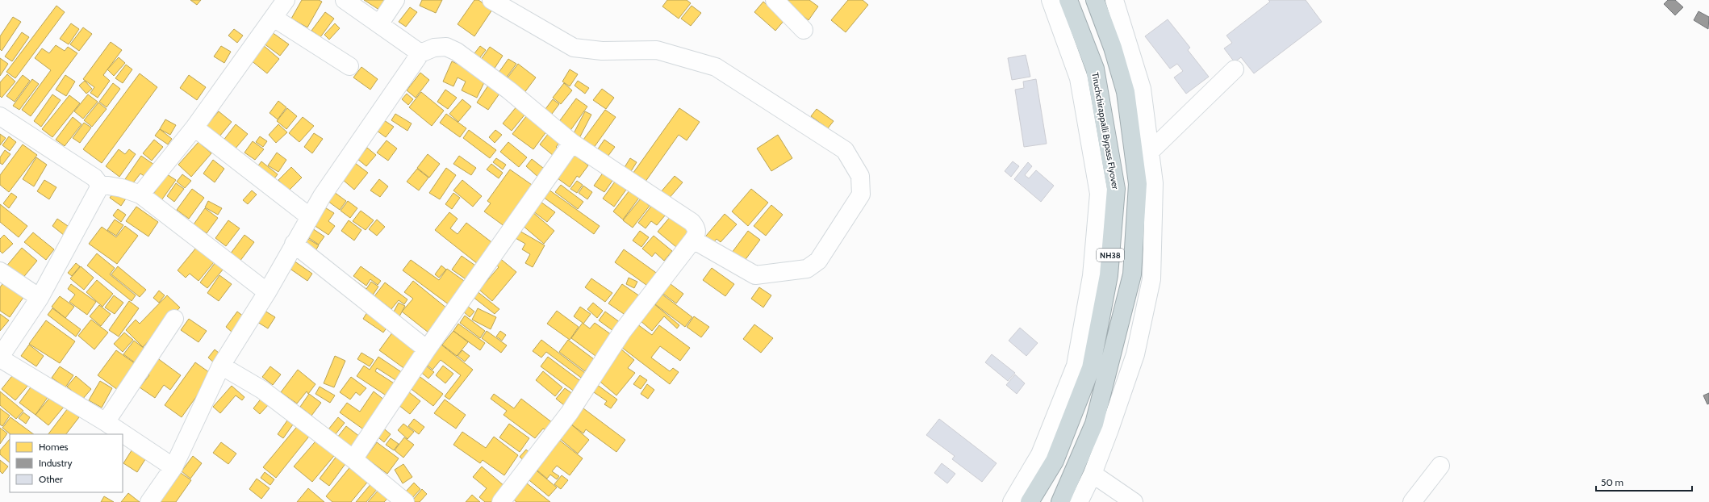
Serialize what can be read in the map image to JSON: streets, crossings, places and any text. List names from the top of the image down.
{
  "streets": {
    "highway": ["Tiruchchirappalli Bypass Flyover", "NH38"]
  },
  "legend": ["Homes", "Industry", "Other"],
  "scale_bar": "50 m"
}
